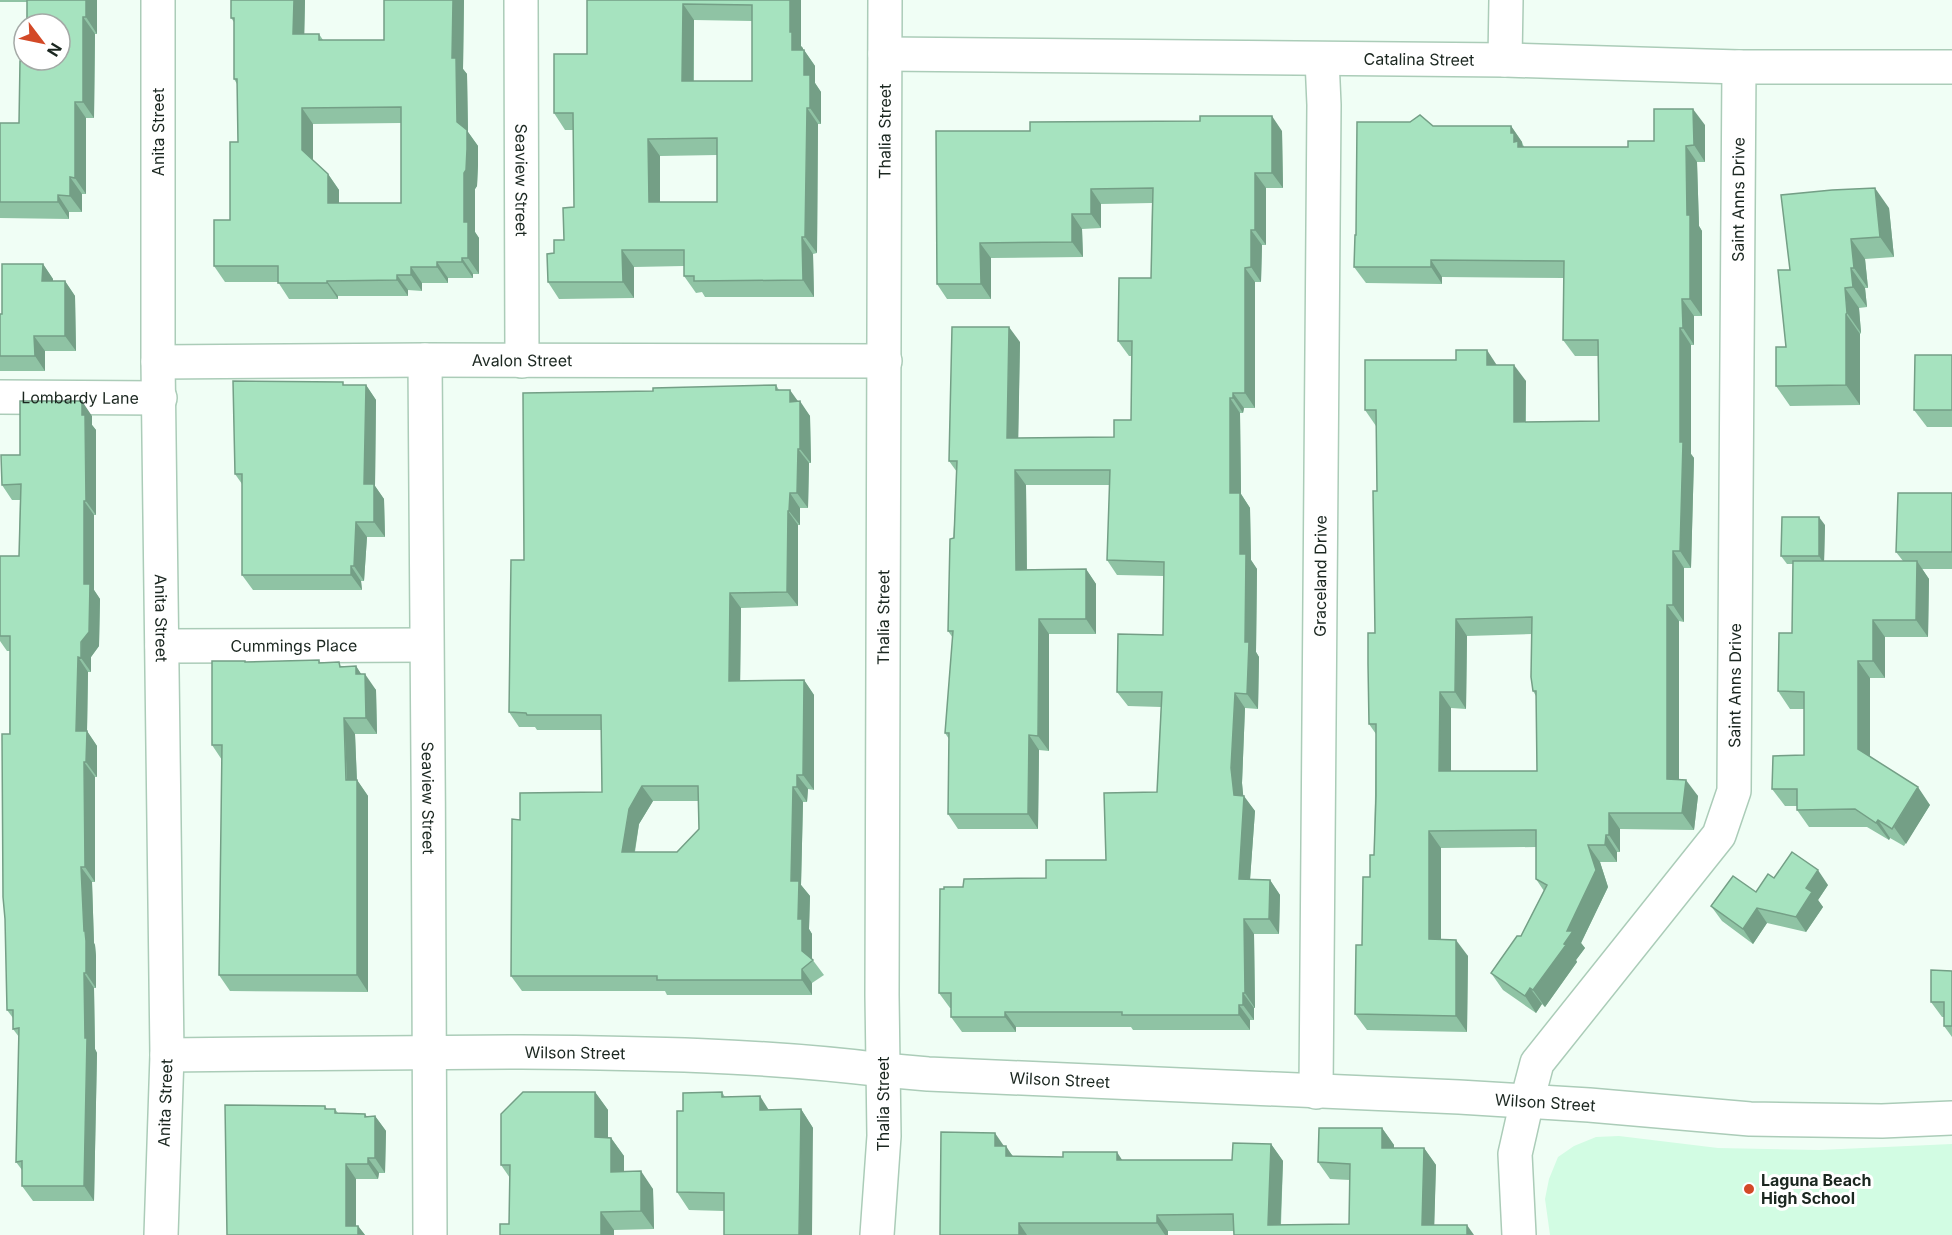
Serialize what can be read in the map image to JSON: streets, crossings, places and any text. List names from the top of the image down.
{
  "streets": {
    "street": [
      "Catalina Street",
      "Anita Street",
      "Thalia Street",
      "Seaview Street",
      "Saint Anns Drive",
      "Avalon Street",
      "Lombardy Lane",
      "Graceland Drive",
      "Cummings Place",
      "Wilson Street"
    ]
  },
  "crossings": [
    ["Catalina Street", "Thalia Street"],
    ["Catalina Street", "Saint Anns Drive"],
    ["Catalina Street", "Graceland Drive"],
    ["Anita Street", "Avalon Street"],
    ["Anita Street", "Lombardy Lane"],
    ["Anita Street", "Cummings Place"],
    ["Anita Street", "Wilson Street"],
    ["Thalia Street", "Avalon Street"],
    ["Thalia Street", "Wilson Street"],
    ["Seaview Street", "Avalon Street"],
    ["Seaview Street", "Cummings Place"],
    ["Seaview Street", "Wilson Street"],
    ["Saint Anns Drive", "Wilson Street"],
    ["Graceland Drive", "Wilson Street"]
  ],
  "places": ["Laguna Beach High School"],
  "north": "bottom right"
}
